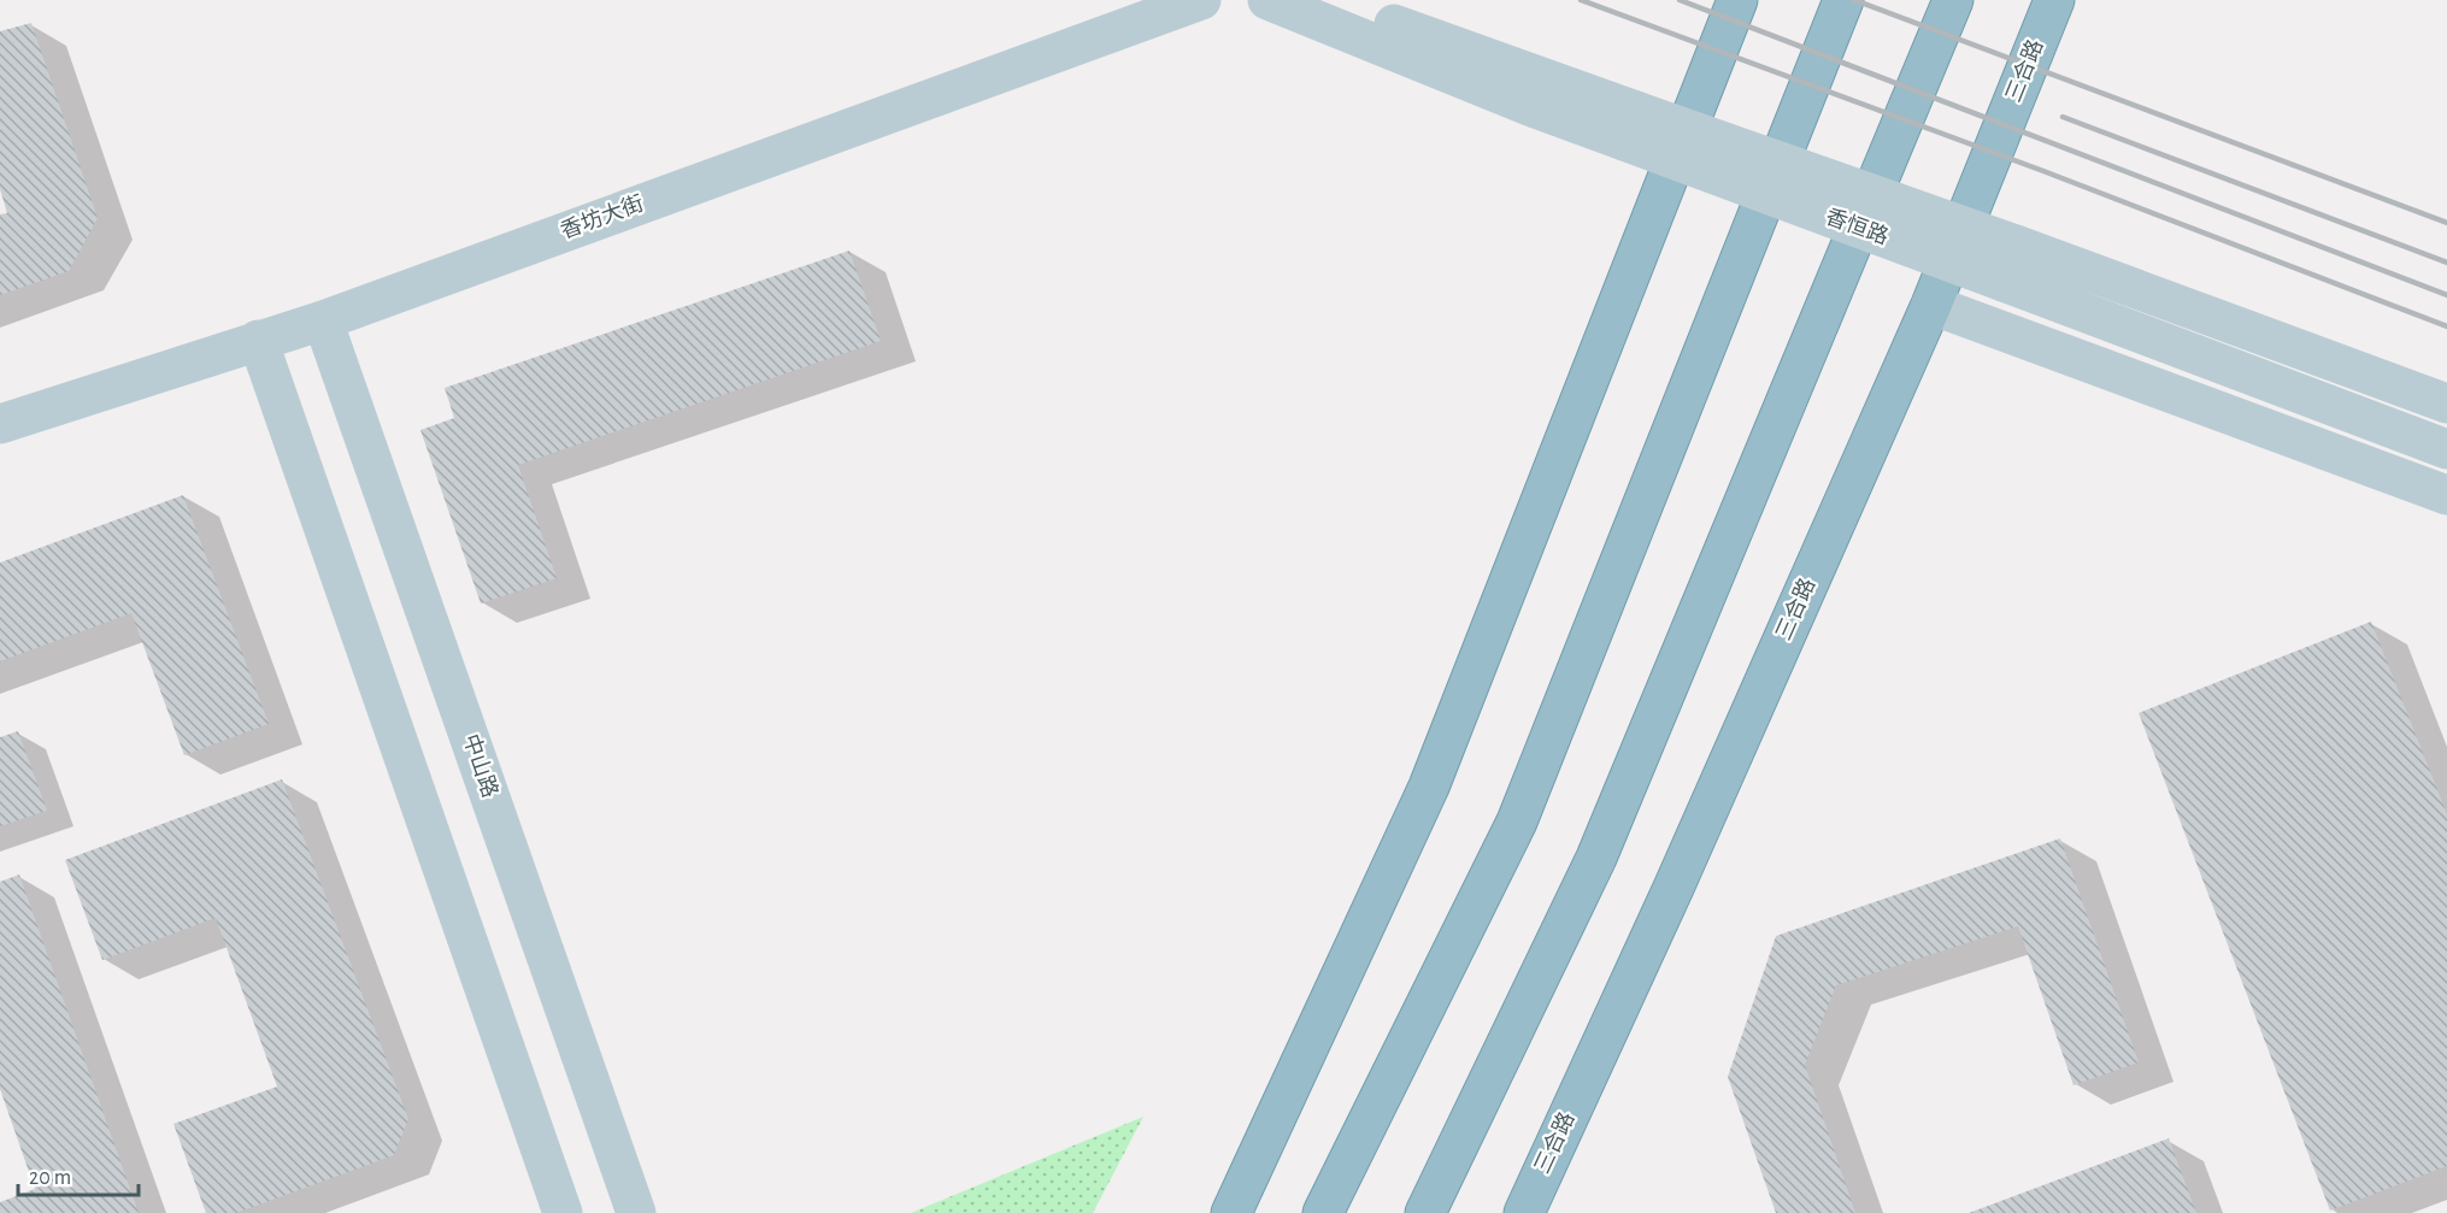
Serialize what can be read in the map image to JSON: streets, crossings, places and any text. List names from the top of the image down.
{
  "streets": {
    "highway": ["三合路"],
    "main road": ["香坊大街", "香恒路", "中山路"]
  },
  "crossings": [
    ["香坊大街", "中山路"]
  ],
  "scale_bar": "20 m"
}
